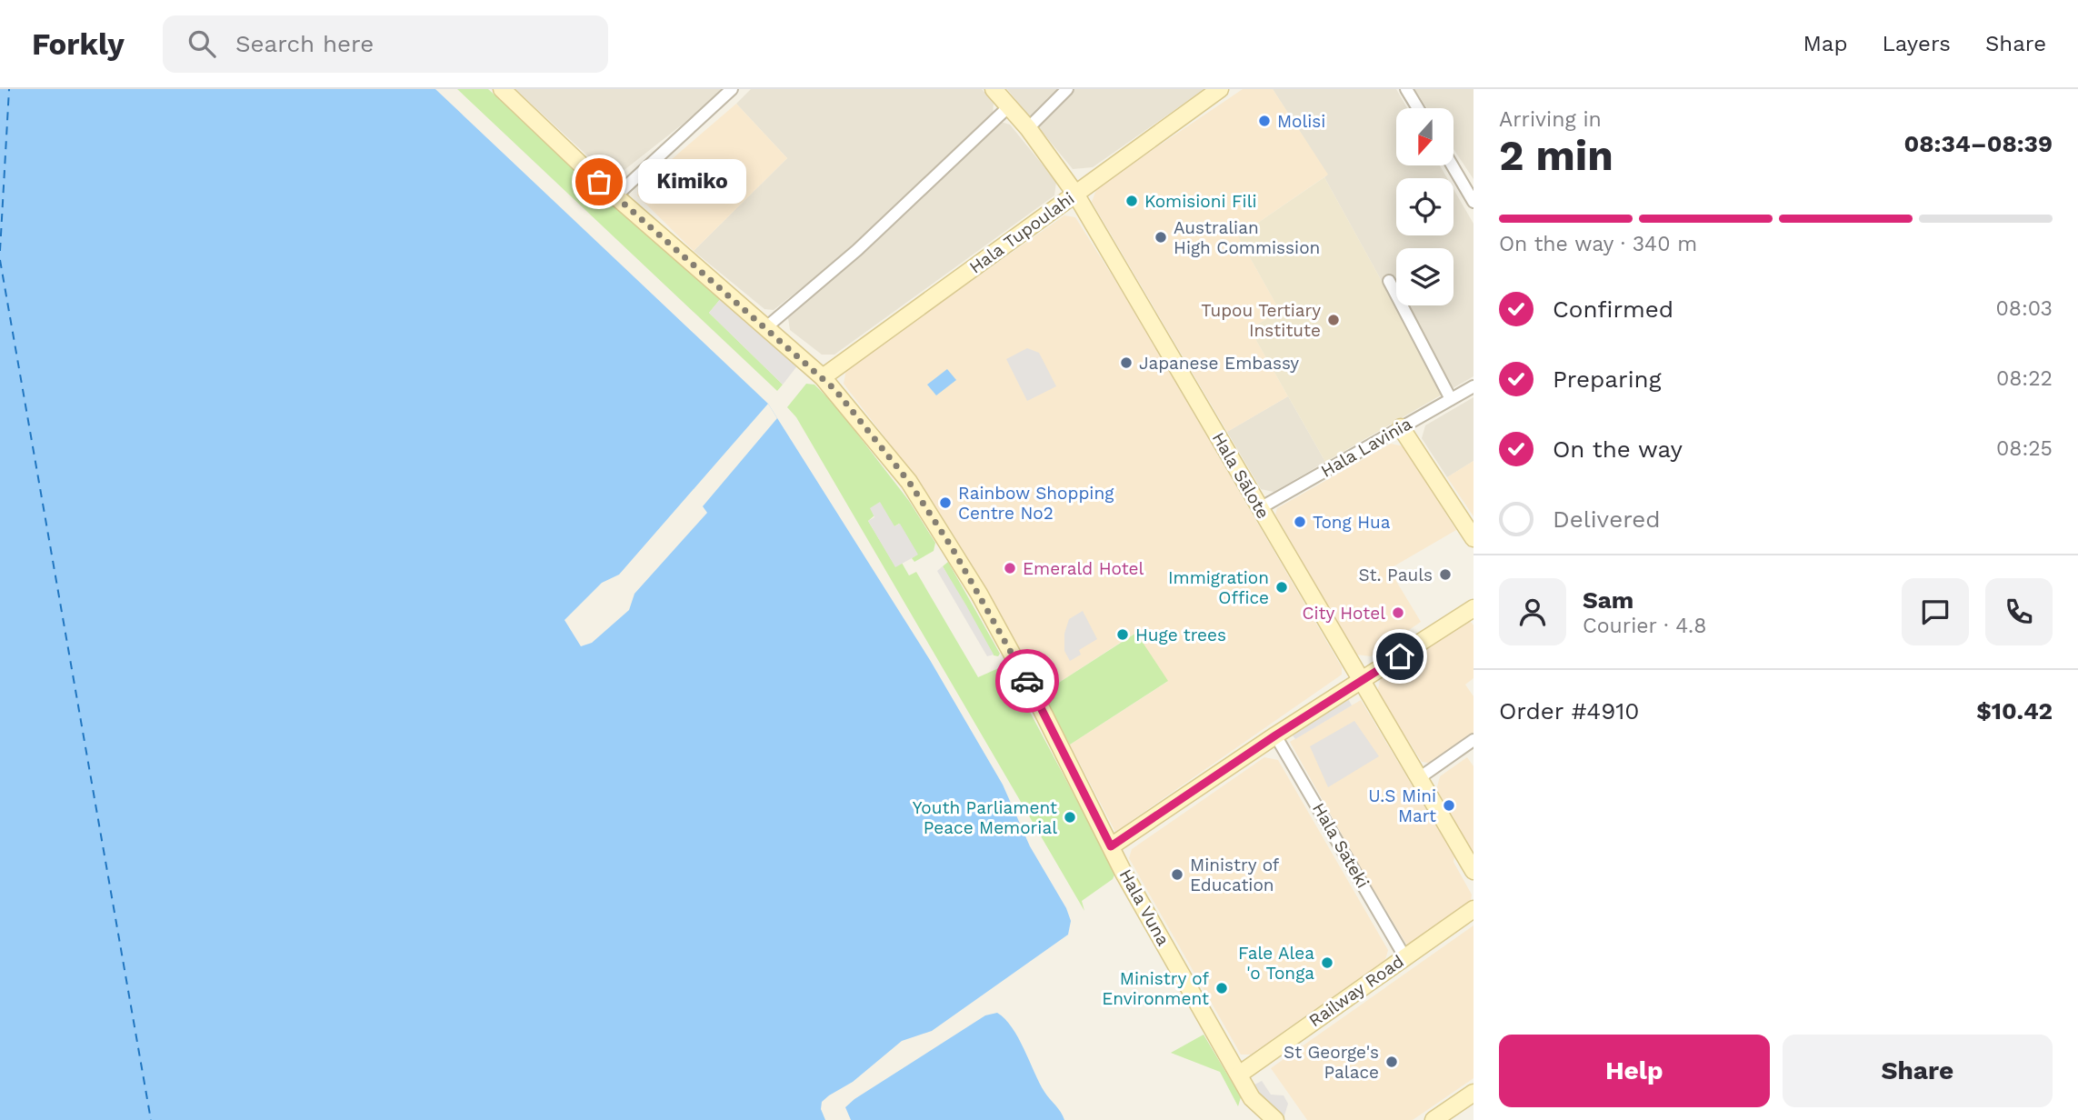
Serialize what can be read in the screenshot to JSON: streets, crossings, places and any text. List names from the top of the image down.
{
  "streets": {
    "main road": [
      "Hala Tupoulahi",
      "Hala Sālote",
      "Hala Vuna",
      "Railway Road"
    ],
    "street": ["Hala Lavinia", "Hala Sateki"]
  },
  "crossings": [
    ["Hala Tupoulahi", "Hala Sālote"],
    ["Hala Tupoulahi", "Hala Vuna"],
    ["Hala Lavinia", "Hala Sālote"],
    ["Hala Sateki", "Railway Road"],
    ["Hala Vuna", "Railway Road"]
  ],
  "places": [
    "Molisi",
    "Kimiko",
    "Komisioni Fili",
    "Australian High Commission",
    "Tupou Tertiary Institute",
    "Japanese Embassy",
    "Rainbow Shopping Centre No2",
    "Tong Hua",
    "Emerald Hotel",
    "St. Pauls",
    "Immigration Office",
    "City Hotel",
    "Huge trees",
    "U.S Mini Mart",
    "Youth Parliament Peace Memorial",
    "Ministry of Education",
    "Fale Alea 'o Tonga",
    "Ministry of Environment",
    "St George's Palace"
  ],
  "north": "bottom",
  "page": {
    "header": "Forkly",
    "search": "Search here",
    "nav": ["Map", "Layers", "Share"],
    "heading": ["2 min", "Arriving in", "08:34–08:39"],
    "panel": [
      "Sam",
      "Courier · 4.8",
      "Order #4910",
      "$10.42"
    ],
    "bubble": "Kimiko",
    "bar": "On the way · 340 m",
    "list": [
      ["Confirmed", "08:03"],
      ["Preparing", "08:22"],
      ["On the way", "08:25"],
      "Delivered"
    ],
    "buttons": ["Help", "Share"]
  }
}
